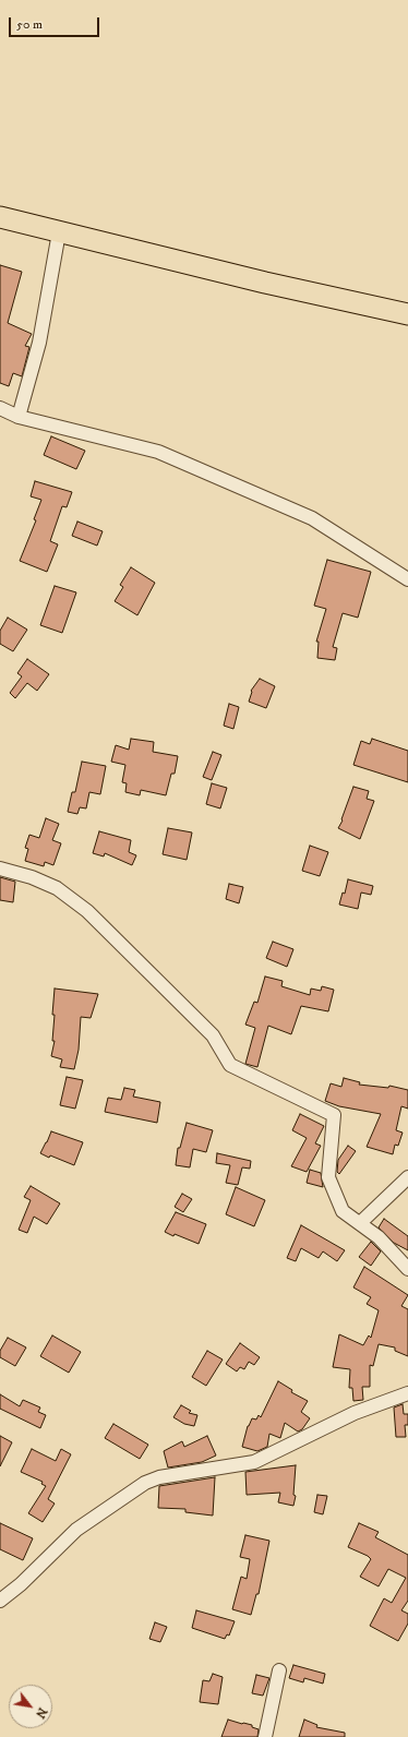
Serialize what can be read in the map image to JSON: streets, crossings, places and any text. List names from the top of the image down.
{
  "scale_bar": "50 m",
  "north": "bottom right"
}
